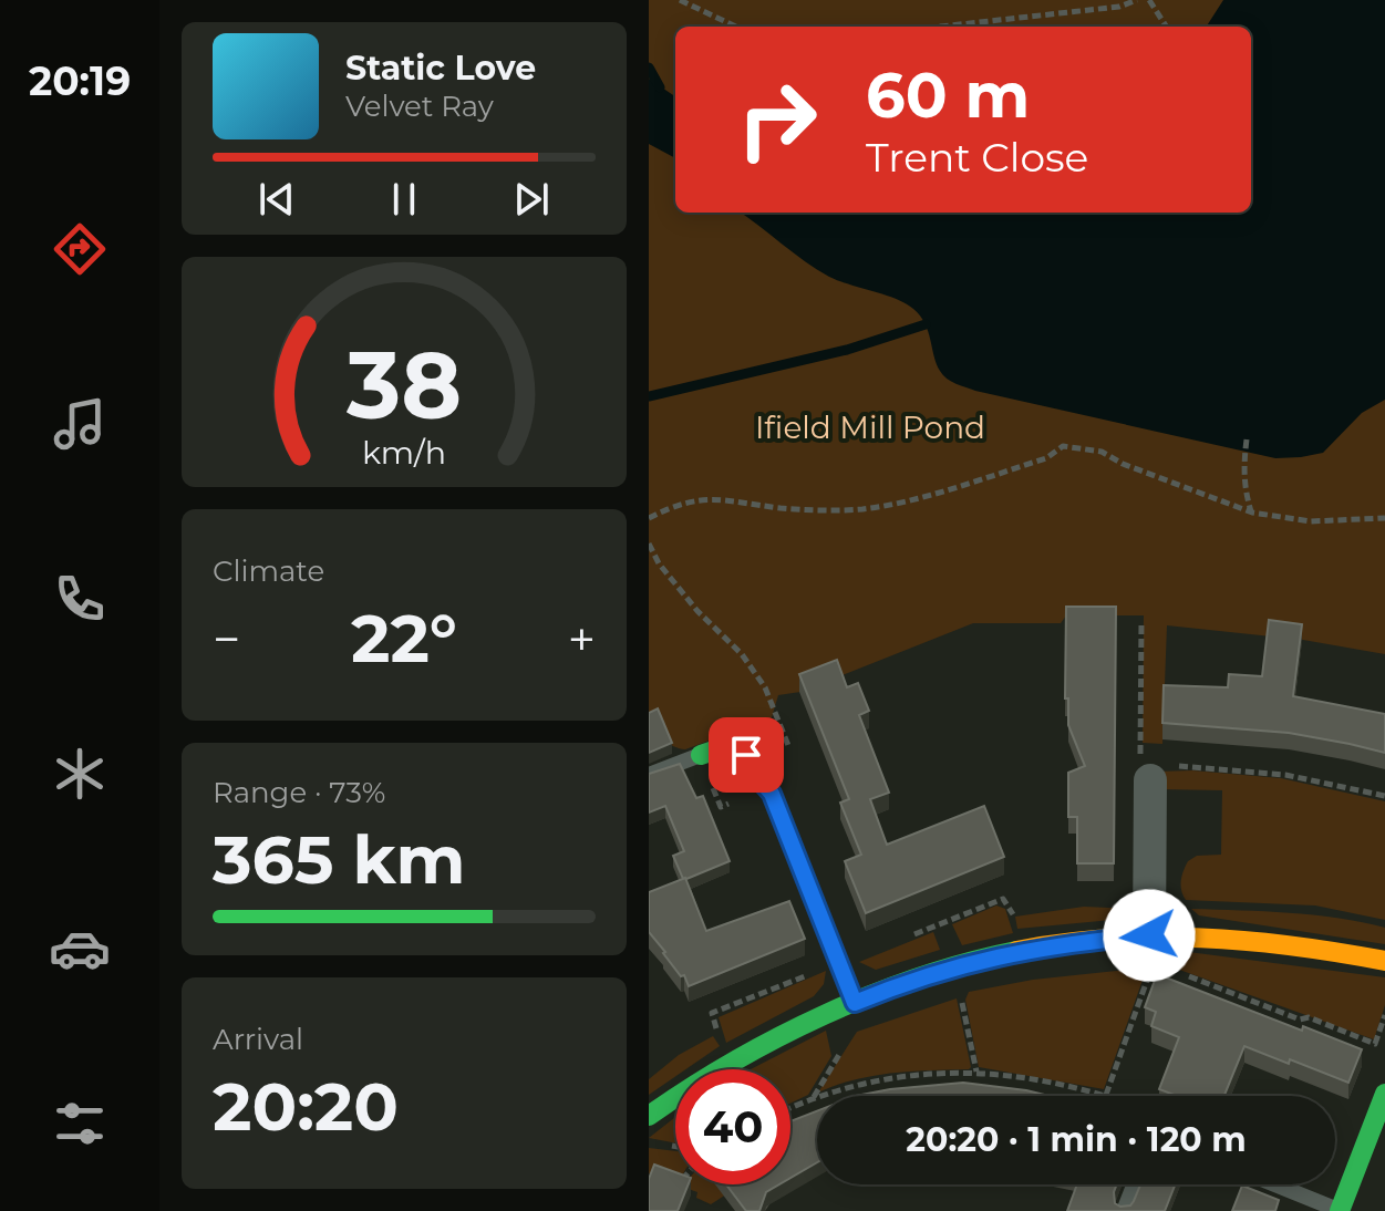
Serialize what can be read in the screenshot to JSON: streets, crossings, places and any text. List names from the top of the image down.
{
  "parks": ["Ifield Mill Pond"],
  "page": {
    "tabs": "20:19",
    "turn": ["60 m", "Trent Close"],
    "song": ["Static Love", "Velvet Ray"],
    "tile": [
      "Climate",
      ["Range · 73%", "365 km"],
      ["Arrival", "20:20"]
    ],
    "heat": ["−", "22°", "+"],
    "limit": "40",
    "trip": "20:20 · 1 min · 120 m",
    "gauge": ["38", "km/h"]
  }
}
